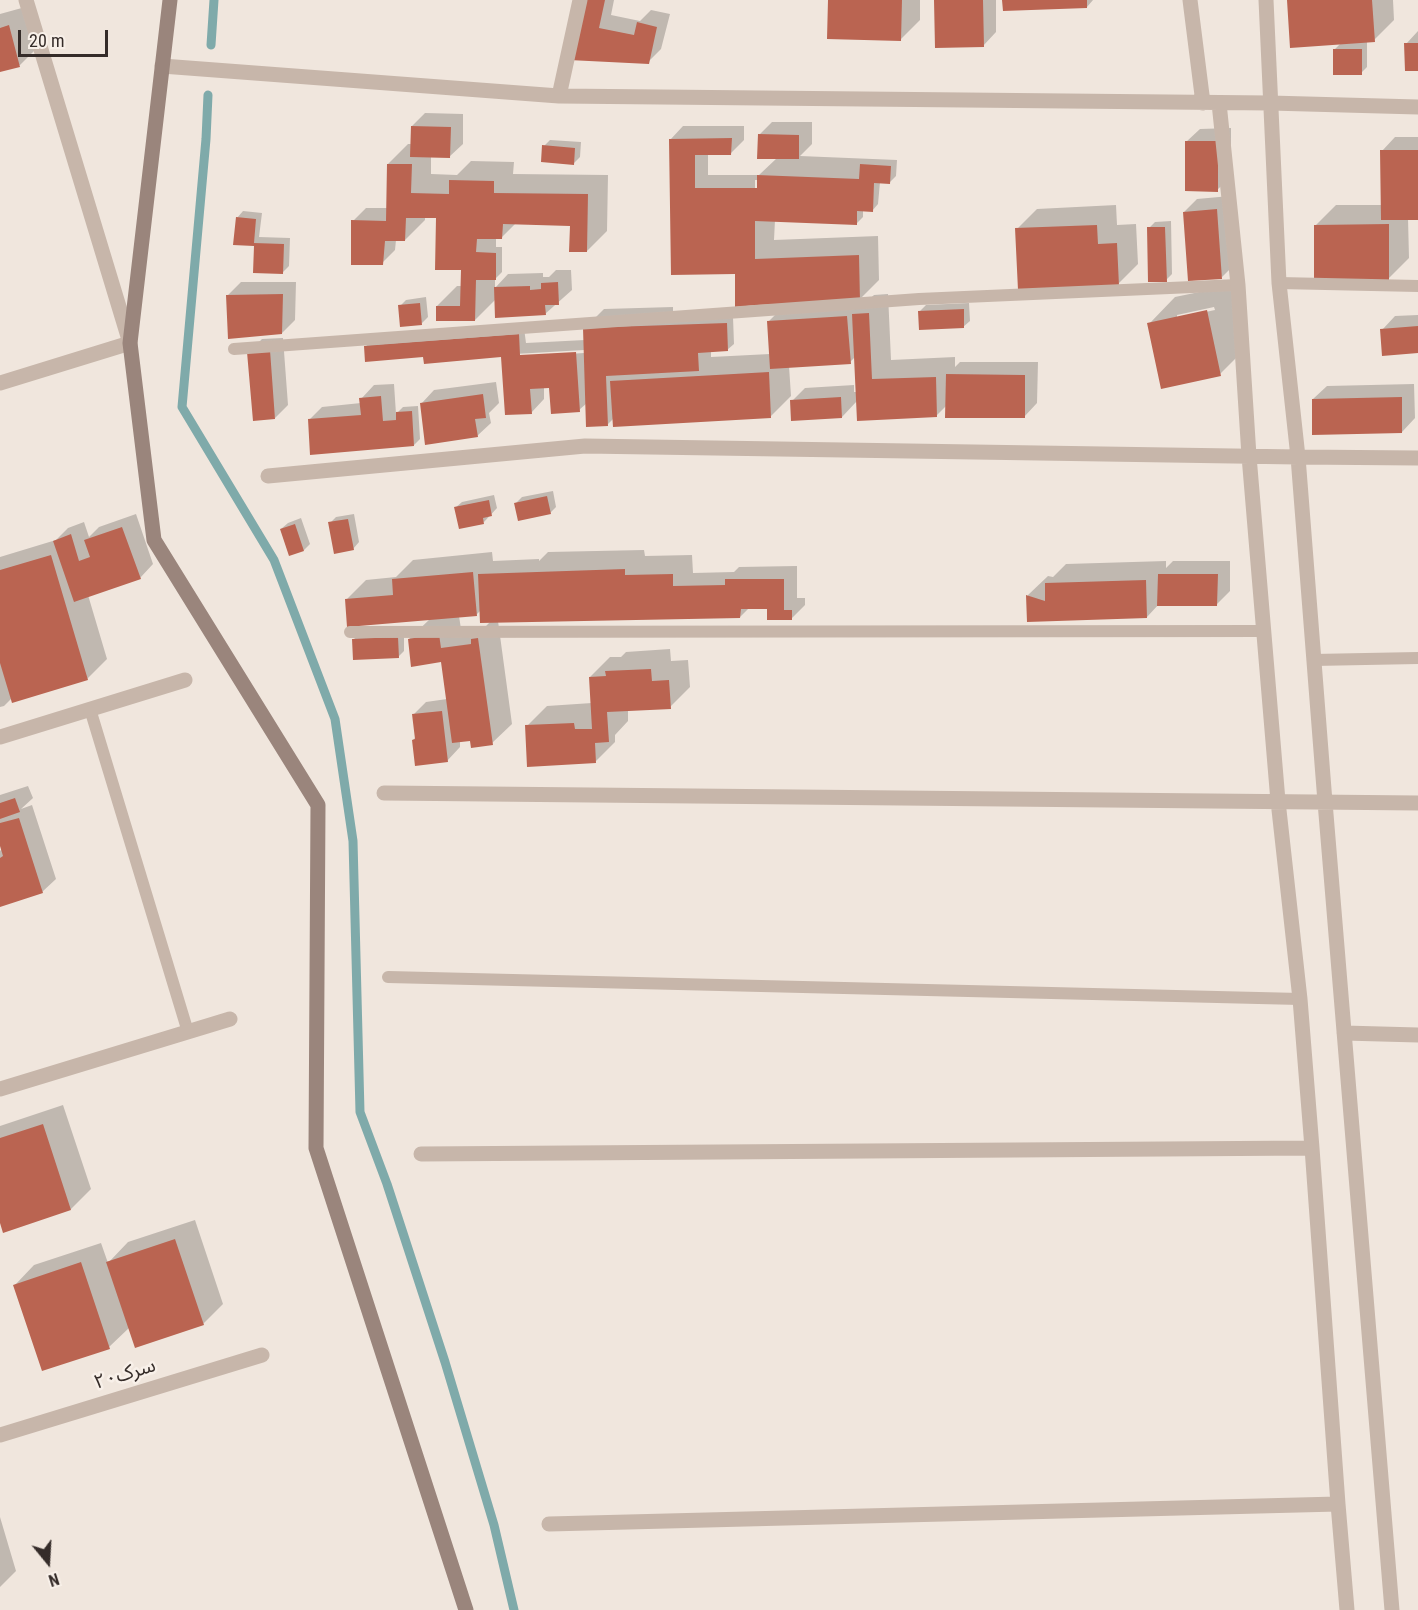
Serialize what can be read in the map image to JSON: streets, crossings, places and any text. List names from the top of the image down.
{
  "streets": {
    "street": ["سرک۲۰"]
  },
  "scale_bar": "20 m",
  "north": "bottom"
}
